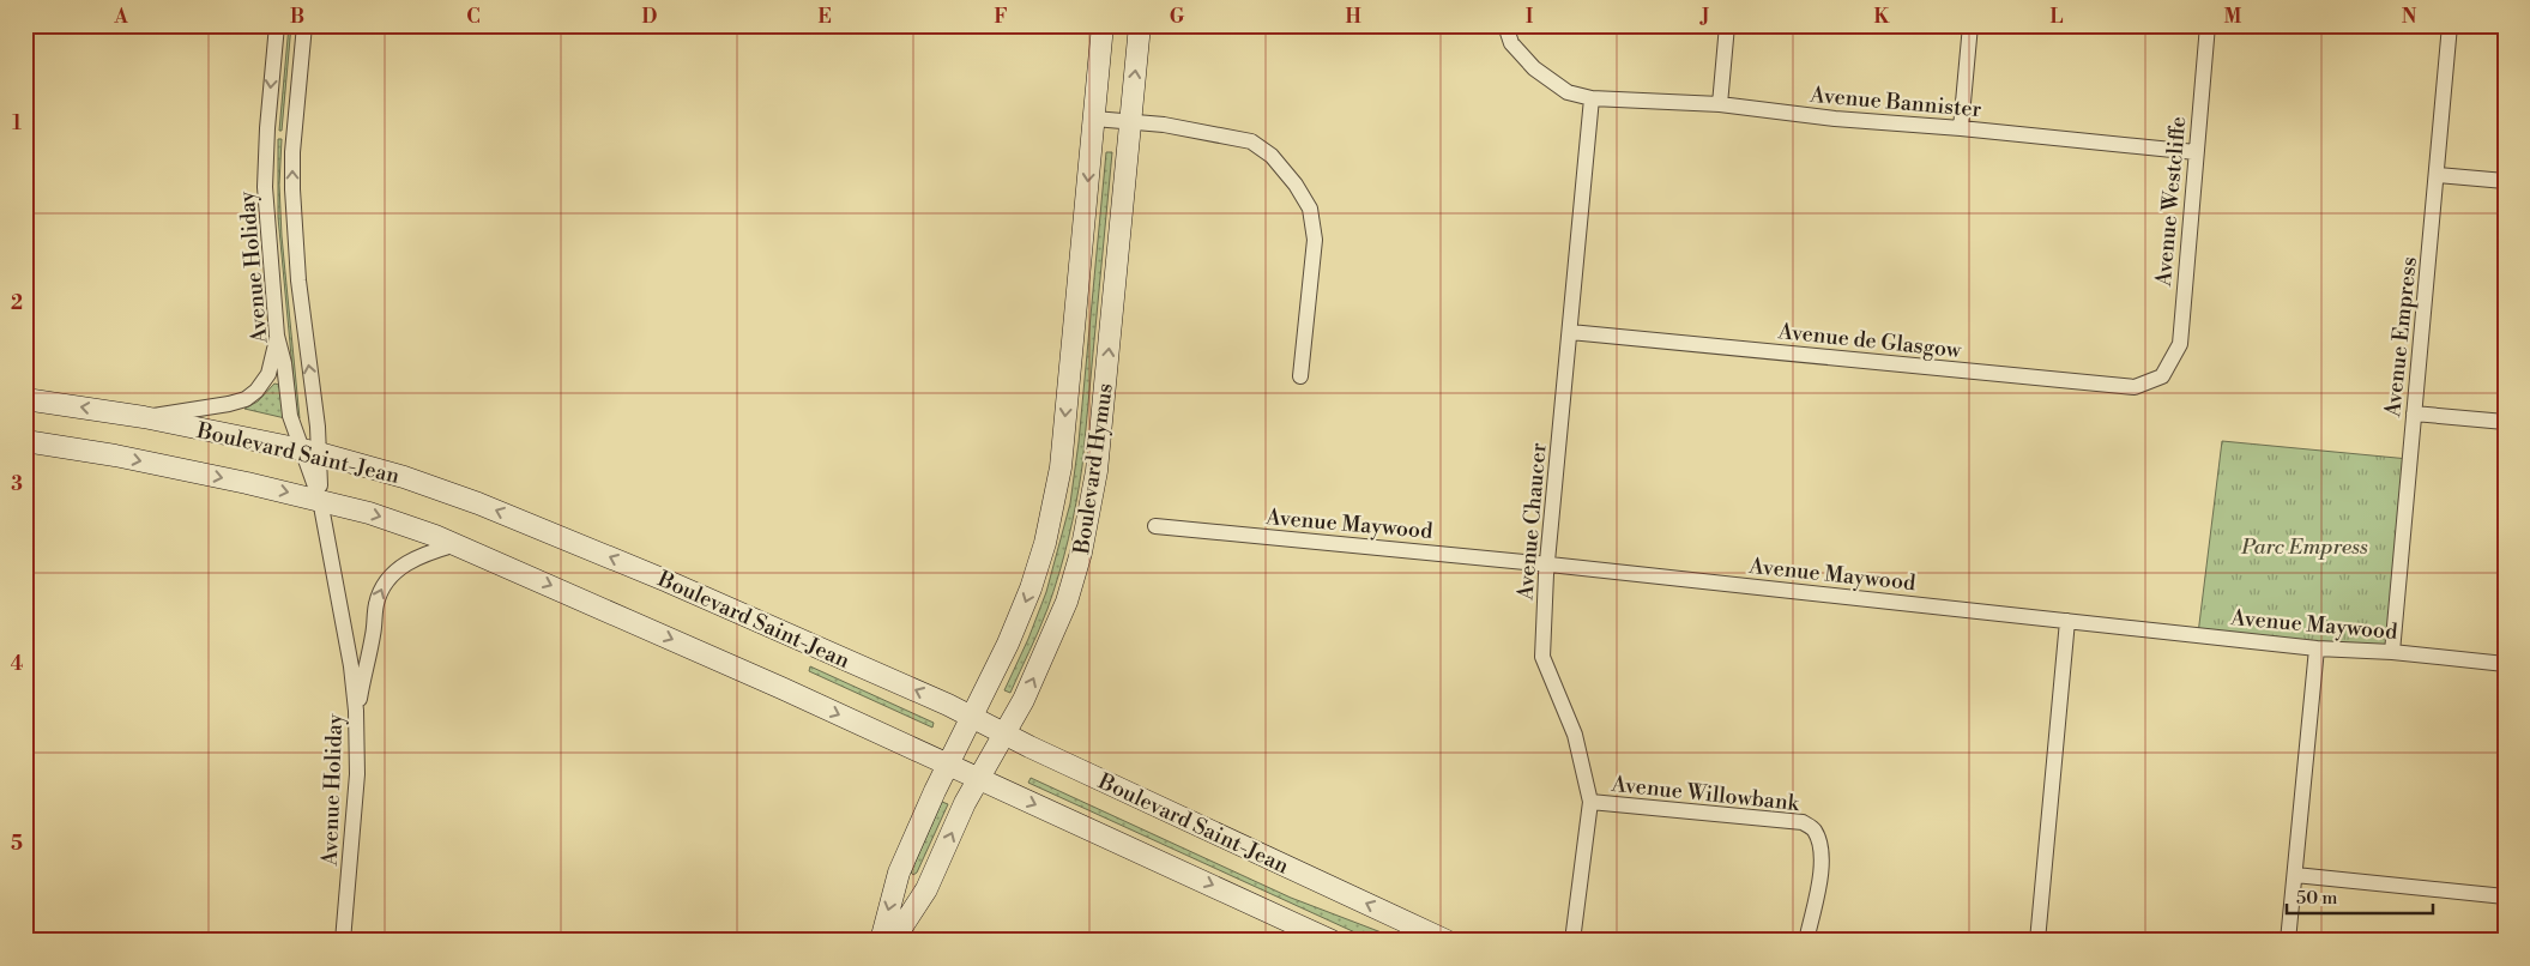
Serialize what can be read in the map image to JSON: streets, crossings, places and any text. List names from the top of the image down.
{
  "streets": {
    "main road": ["Boulevard Saint-Jean", "Boulevard Hymus"],
    "street": [
      "Avenue Bannister",
      "Avenue Westcliffe",
      "Avenue Holiday",
      "Avenue Empress",
      "Avenue de Glasgow",
      "Avenue Chaucer",
      "Avenue Maywood",
      "Avenue Willowbank"
    ]
  },
  "crossings": [
    ["Avenue Bannister", "Avenue Westcliffe"],
    ["Avenue Bannister", "Avenue Chaucer"],
    ["Avenue Westcliffe", "Avenue de Glasgow"],
    ["Avenue Holiday", "Boulevard Saint-Jean"],
    ["Avenue Empress", "Avenue Maywood"],
    ["Avenue de Glasgow", "Avenue Chaucer"],
    ["Boulevard Saint-Jean", "Boulevard Hymus"],
    ["Avenue Chaucer", "Avenue Maywood"],
    ["Avenue Chaucer", "Avenue Willowbank"]
  ],
  "parks": ["Parc Empress"],
  "scale_bar": "50 m",
  "grid": {
    "columns": [
      "A",
      "B",
      "C",
      "D",
      "E",
      "F",
      "G",
      "H",
      "I",
      "J",
      "K",
      "L",
      "M",
      "N"
    ],
    "rows": [
      "1",
      "2",
      "3",
      "4",
      "5"
    ]
  }
}
